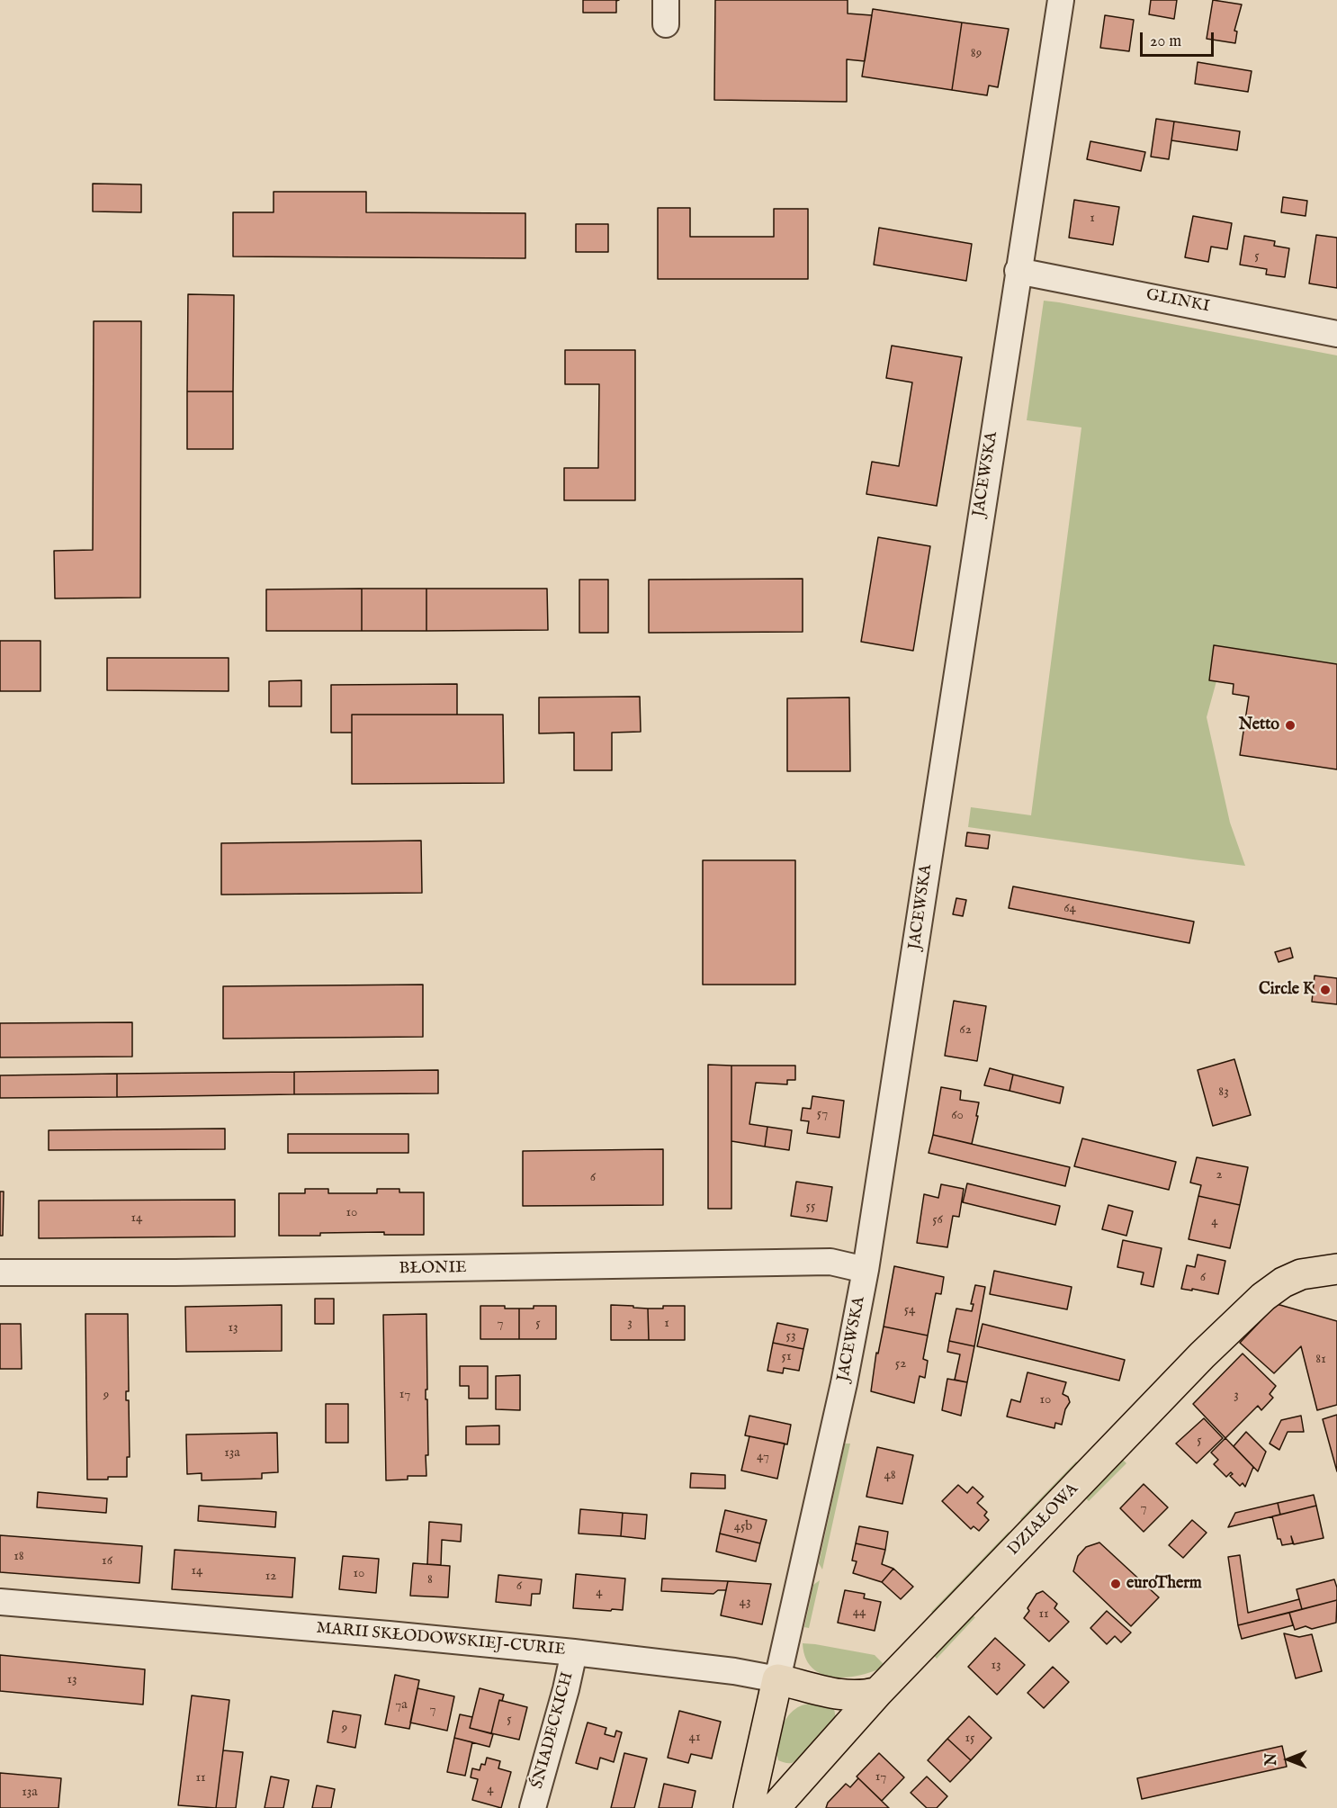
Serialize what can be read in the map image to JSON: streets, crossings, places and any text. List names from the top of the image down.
{
  "streets": {
    "main road": ["JACEWSKA", "DZIAŁOWA", "MARII SKŁODOWSKIEJ-CURIE"],
    "street": ["GLINKI", "BŁONIE", "ŚNIADECKICH"]
  },
  "crossings": [
    ["GLINKI", "JACEWSKA"],
    ["JACEWSKA", "BŁONIE"],
    ["JACEWSKA", "MARII SKŁODOWSKIEJ-CURIE"],
    ["DZIAŁOWA", "MARII SKŁODOWSKIEJ-CURIE"],
    ["MARII SKŁODOWSKIEJ-CURIE", "ŚNIADECKICH"]
  ],
  "places": ["Netto", "Circle K", "euroTherm"],
  "house_numbers": [
    "89",
    "1",
    "5",
    "64",
    "62",
    "83",
    "57",
    "60",
    "2",
    "6",
    "55",
    "10",
    "14",
    "56",
    "4",
    "6",
    "54",
    "7",
    "5",
    "3",
    "1",
    "13",
    "53",
    "51",
    "81",
    "52",
    "17",
    "9",
    "3",
    "10",
    "5",
    "13a",
    "47",
    "48",
    "7",
    "45b",
    "18",
    "16",
    "14",
    "10",
    "12",
    "8",
    "6",
    "4",
    "43",
    "44",
    "11",
    "13",
    "13",
    "7a",
    "7",
    "5",
    "9",
    "41",
    "15",
    "17",
    "11",
    "4",
    "13a"
  ],
  "scale_bar": "20 m",
  "north": "left"
}
